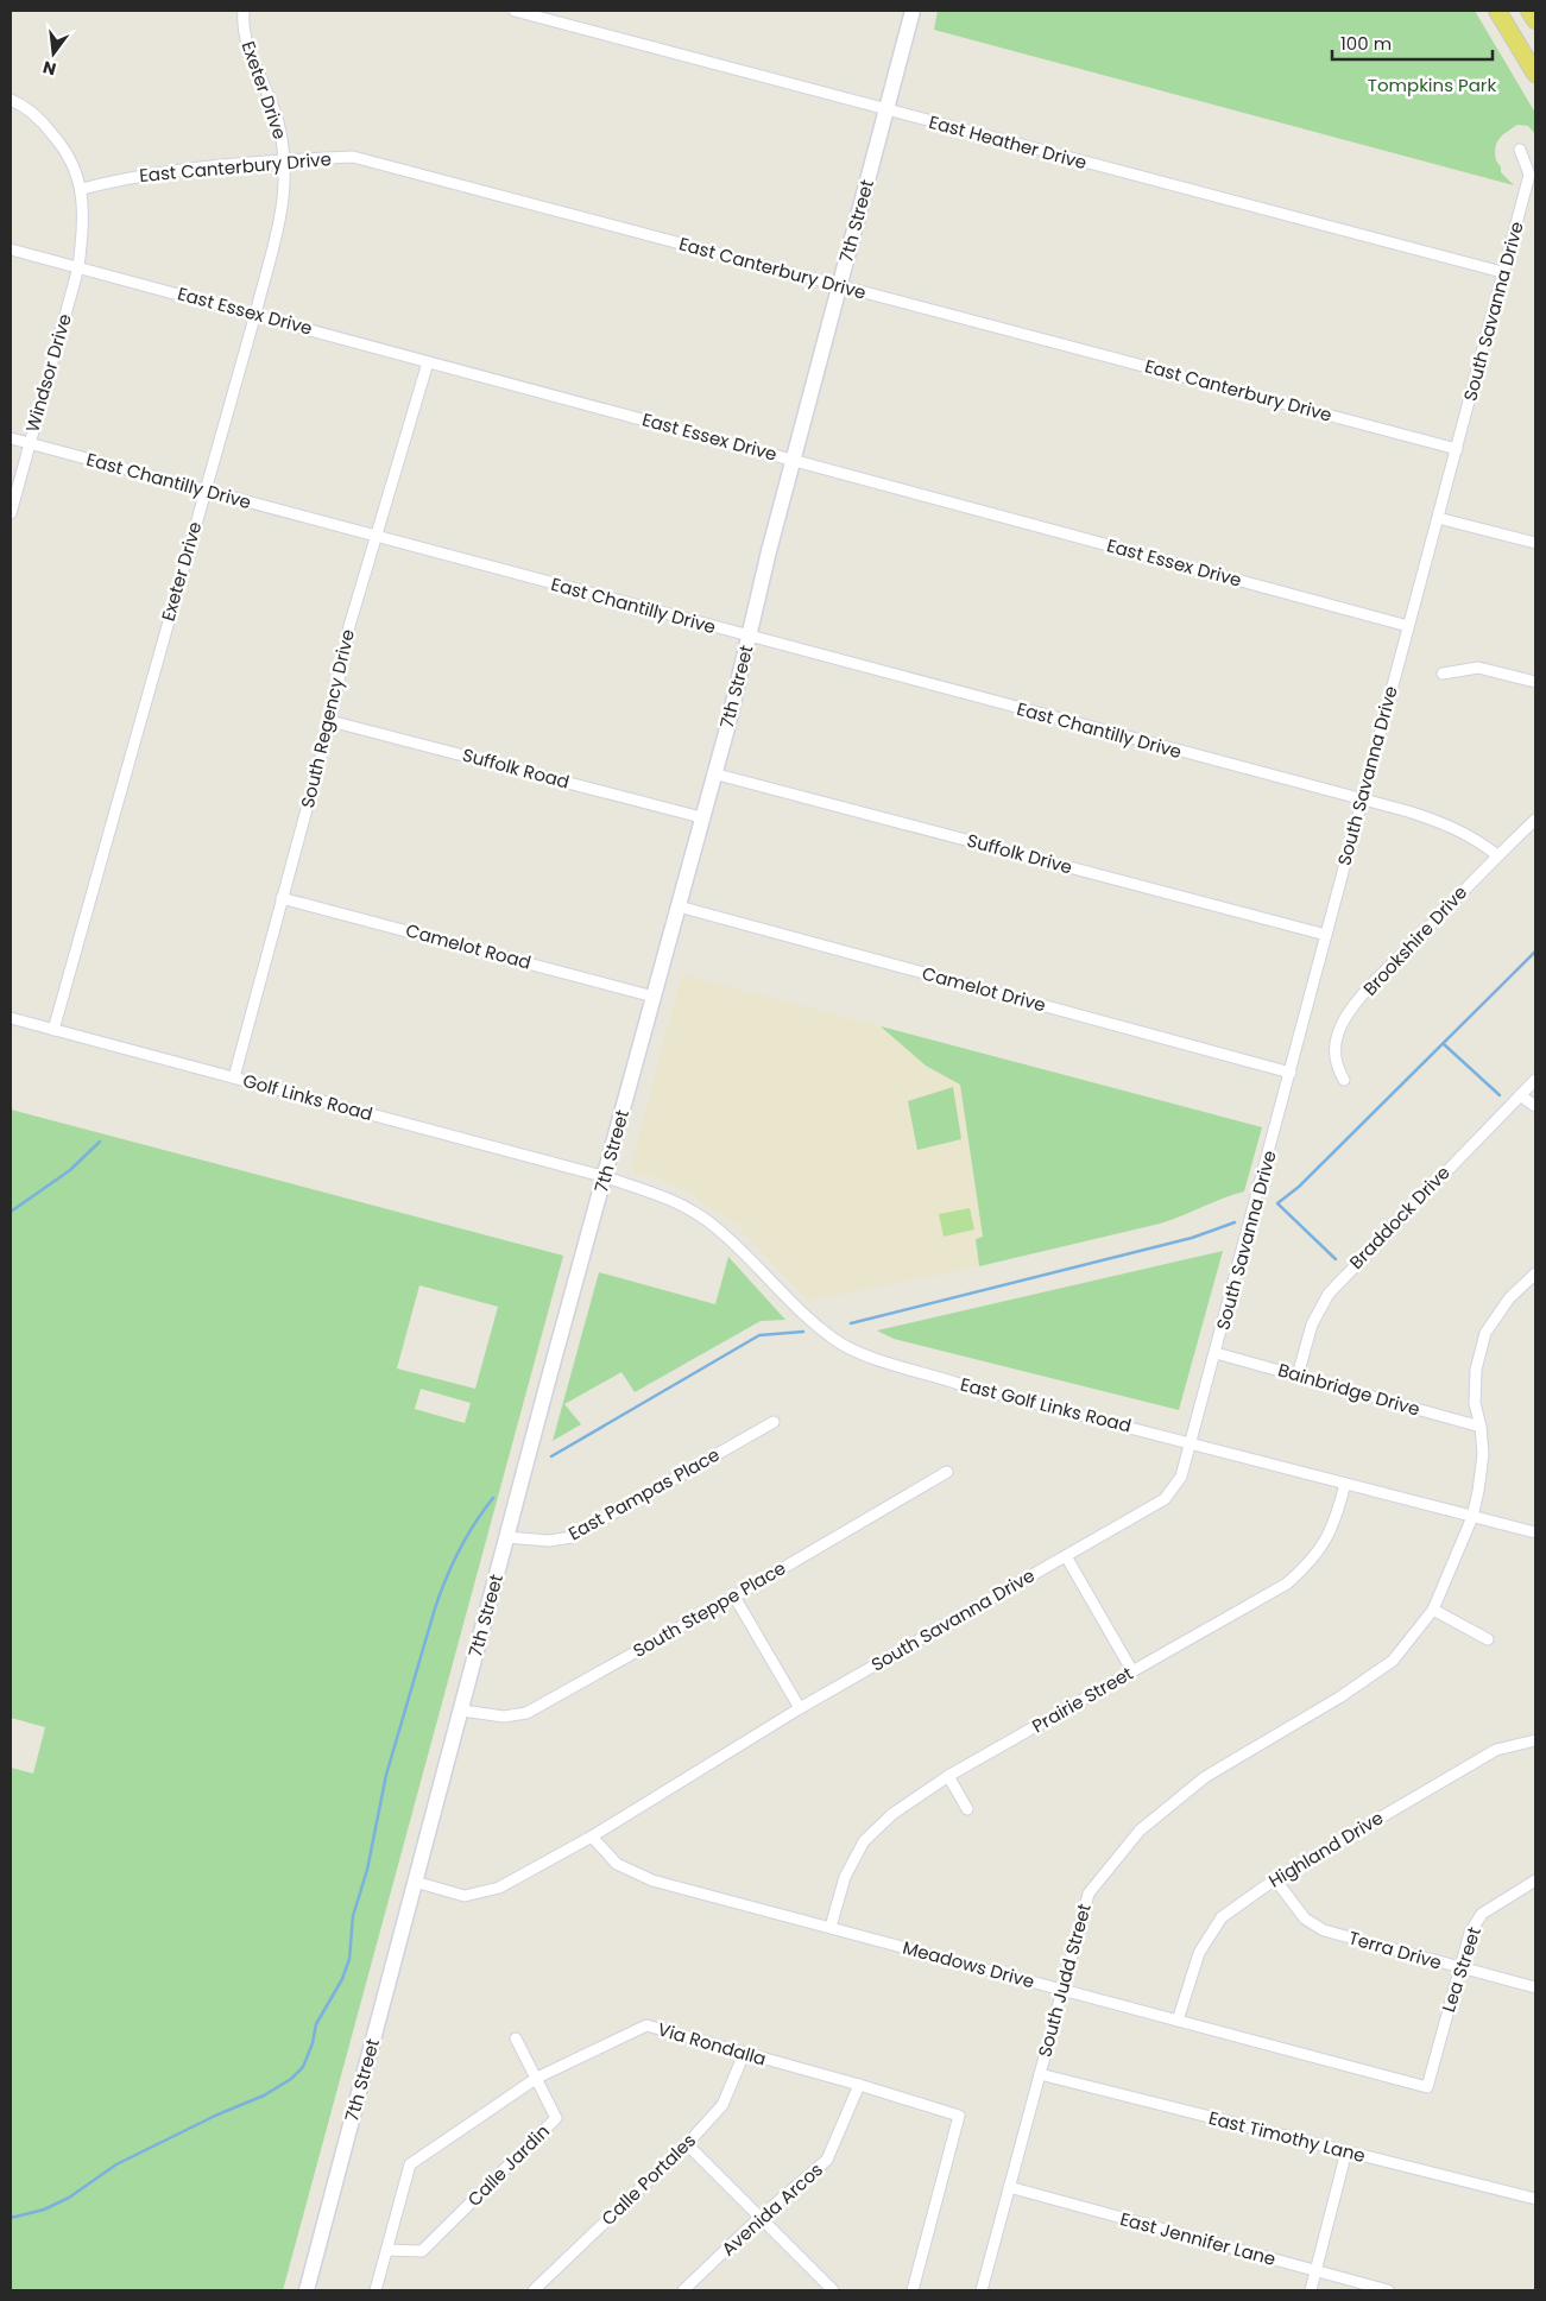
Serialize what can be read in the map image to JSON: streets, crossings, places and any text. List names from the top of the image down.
{
  "streets": {
    "main road": ["7th Street"],
    "street": [
      "Exeter Drive",
      "East Heather Drive",
      "East Canterbury Drive",
      "East Essex Drive",
      "South Savanna Drive",
      "Windsor Drive",
      "East Chantilly Drive",
      "South Regency Drive",
      "Suffolk Road",
      "Suffolk Drive",
      "Brookshire Drive",
      "Camelot Road",
      "Camelot Drive",
      "Golf Links Road",
      "Braddock Drive",
      "Bainbridge Drive",
      "East Golf Links Road",
      "East Pampas Place",
      "South Steppe Place",
      "Prairie Street",
      "Highland Drive",
      "Terra Drive",
      "Meadows Drive",
      "Lea Street",
      "South Judd Street",
      "Via Rondalla",
      "East Timothy Lane",
      "Calle Jardin",
      "Calle Portales",
      "Avenida Arcos",
      "East Jennifer Lane"
    ]
  },
  "crossings": [
    ["Exeter Drive", "East Canterbury Drive"],
    ["Exeter Drive", "East Essex Drive"],
    ["Exeter Drive", "East Chantilly Drive"],
    ["Exeter Drive", "Golf Links Road"],
    ["East Heather Drive", "7th Street"],
    ["East Heather Drive", "South Savanna Drive"],
    ["East Canterbury Drive", "7th Street"],
    ["East Canterbury Drive", "South Savanna Drive"],
    ["East Canterbury Drive", "Windsor Drive"],
    ["7th Street", "East Essex Drive"],
    ["7th Street", "South Savanna Drive"],
    ["7th Street", "East Chantilly Drive"],
    ["7th Street", "Suffolk Road"],
    ["7th Street", "Suffolk Drive"],
    ["7th Street", "Camelot Road"],
    ["7th Street", "Camelot Drive"],
    ["7th Street", "Golf Links Road"],
    ["7th Street", "East Golf Links Road"],
    ["7th Street", "East Pampas Place"],
    ["7th Street", "South Steppe Place"],
    ["East Essex Drive", "South Savanna Drive"],
    ["East Essex Drive", "Windsor Drive"],
    ["East Essex Drive", "South Regency Drive"],
    ["South Savanna Drive", "East Chantilly Drive"],
    ["South Savanna Drive", "Suffolk Drive"],
    ["South Savanna Drive", "Camelot Drive"],
    ["South Savanna Drive", "Bainbridge Drive"],
    ["South Savanna Drive", "East Golf Links Road"],
    ["South Savanna Drive", "Meadows Drive"],
    ["Windsor Drive", "East Chantilly Drive"],
    ["East Chantilly Drive", "South Regency Drive"],
    ["East Chantilly Drive", "Brookshire Drive"],
    ["South Regency Drive", "Suffolk Road"],
    ["South Regency Drive", "Camelot Road"],
    ["South Regency Drive", "Golf Links Road"],
    ["Golf Links Road", "East Golf Links Road"],
    ["Braddock Drive", "Bainbridge Drive"],
    ["Bainbridge Drive", "South Judd Street"],
    ["East Golf Links Road", "Prairie Street"],
    ["East Golf Links Road", "South Judd Street"],
    ["Prairie Street", "Meadows Drive"],
    ["Highland Drive", "Terra Drive"],
    ["Highland Drive", "Meadows Drive"],
    ["Terra Drive", "Lea Street"],
    ["Meadows Drive", "Lea Street"],
    ["Meadows Drive", "South Judd Street"],
    ["South Judd Street", "East Timothy Lane"],
    ["South Judd Street", "East Jennifer Lane"],
    ["Via Rondalla", "Calle Jardin"],
    ["Via Rondalla", "Calle Portales"],
    ["Via Rondalla", "Avenida Arcos"]
  ],
  "parks": ["Tompkins Park"],
  "scale_bar": "100 m",
  "north": "bottom"
}
